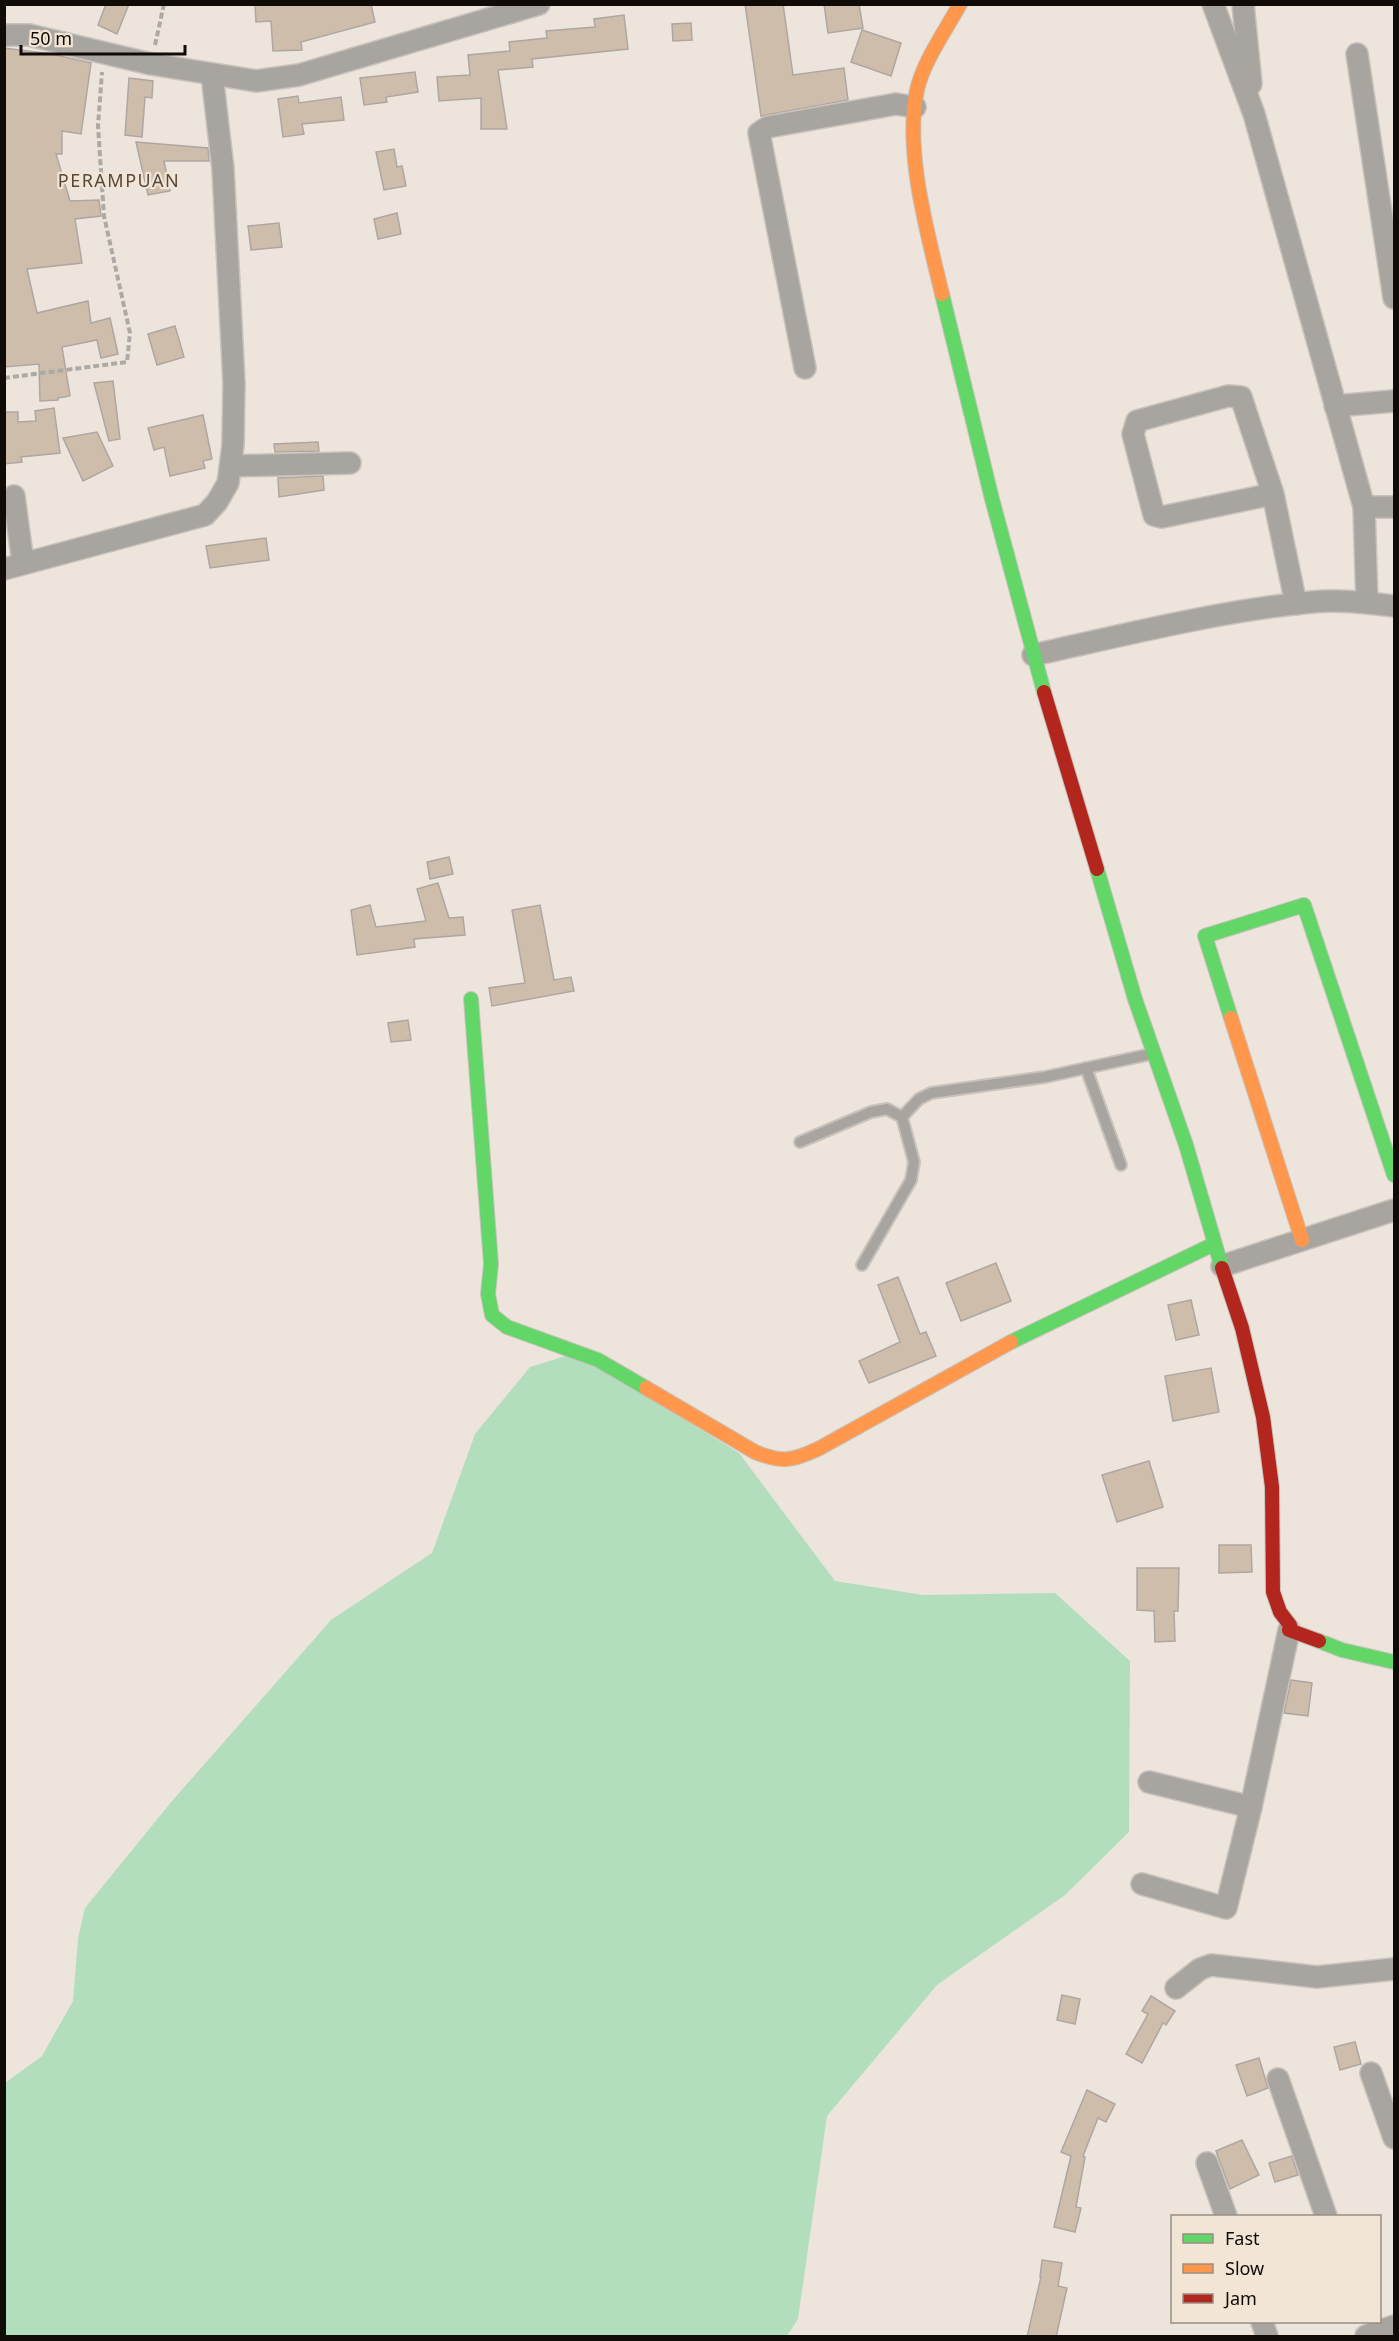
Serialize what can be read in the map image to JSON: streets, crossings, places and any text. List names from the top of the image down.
{
  "districts": ["PERAMPUAN"],
  "legend": ["Fast", "Slow", "Jam"],
  "scale_bar": "50 m"
}
